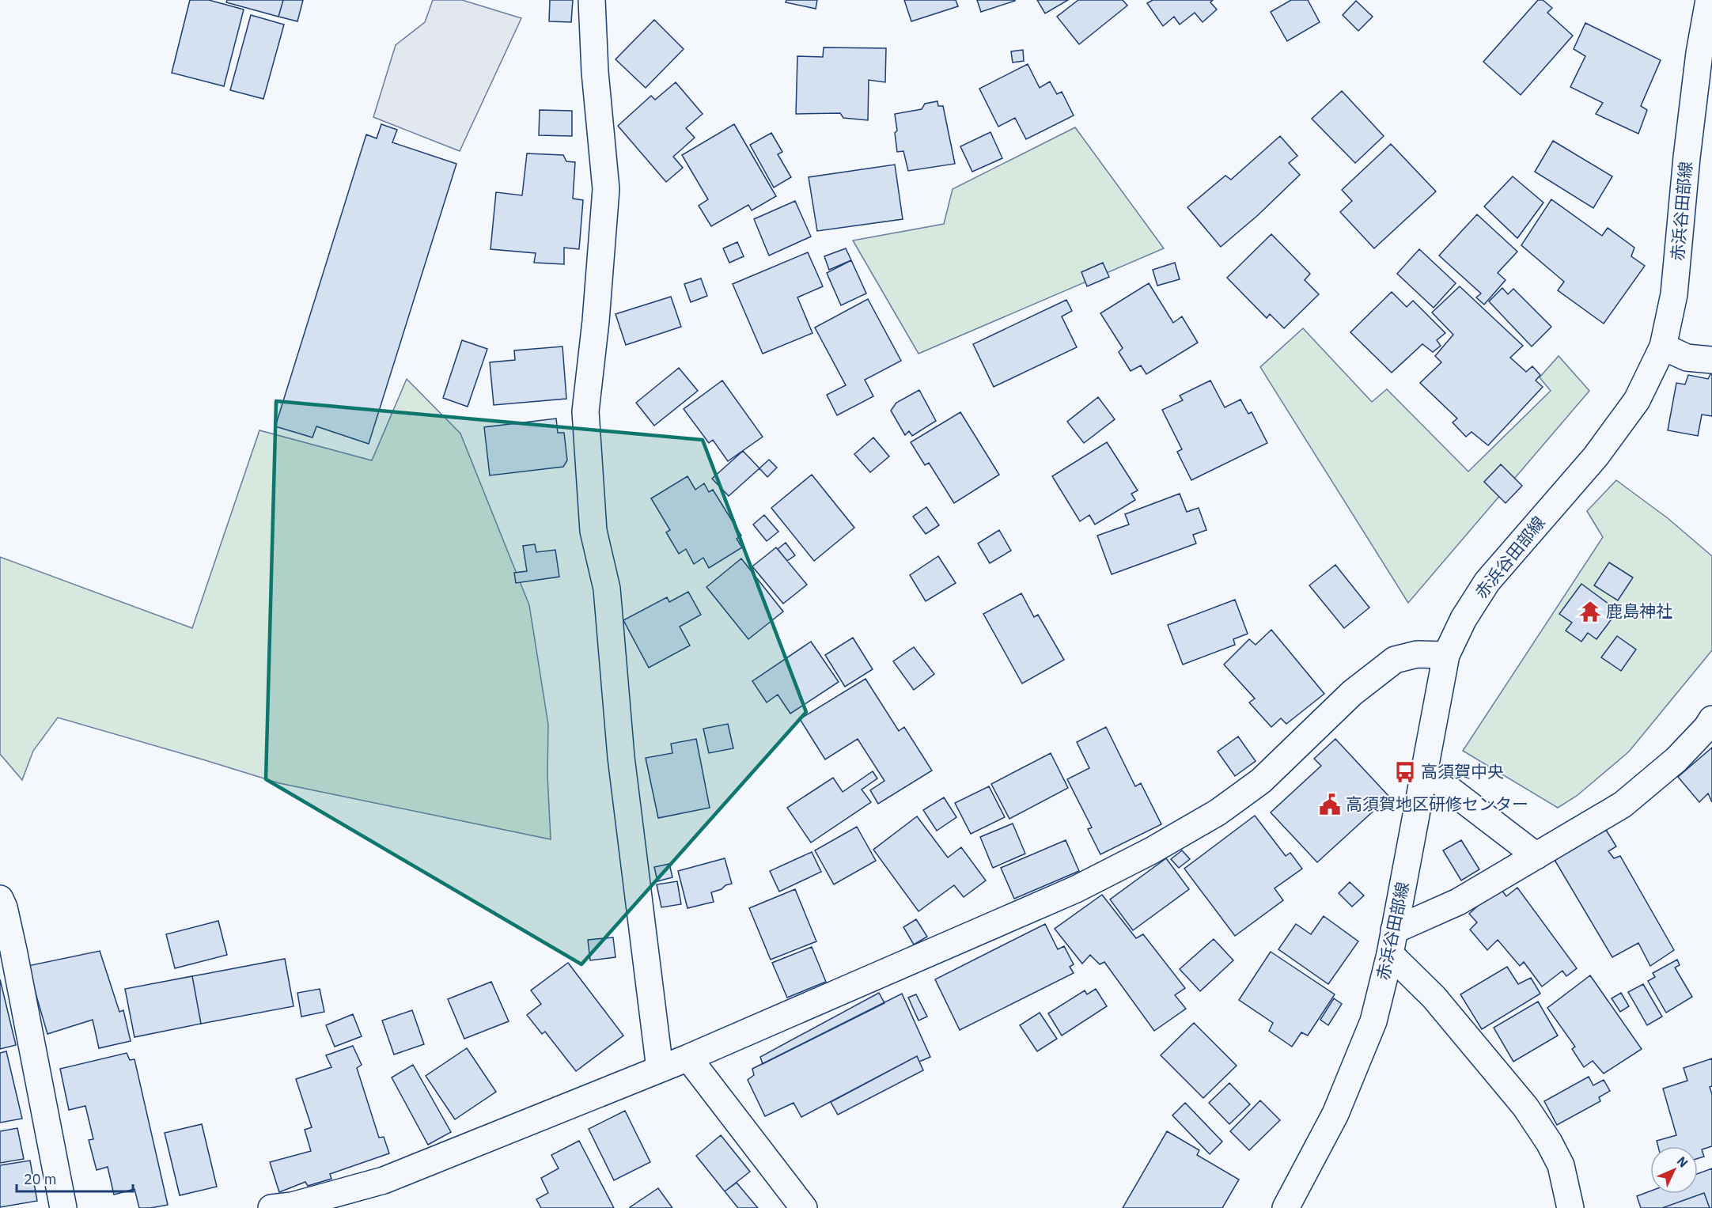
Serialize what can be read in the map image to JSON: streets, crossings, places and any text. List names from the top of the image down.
{
  "streets": {
    "street": ["赤浜谷田部線"]
  },
  "places": {
    "temple": ["鹿島神社"],
    "bus stop": ["高須賀中央"],
    "public building": ["高須賀地区研修センター"]
  },
  "scale_bar": "20 m",
  "north": "top right"
}
